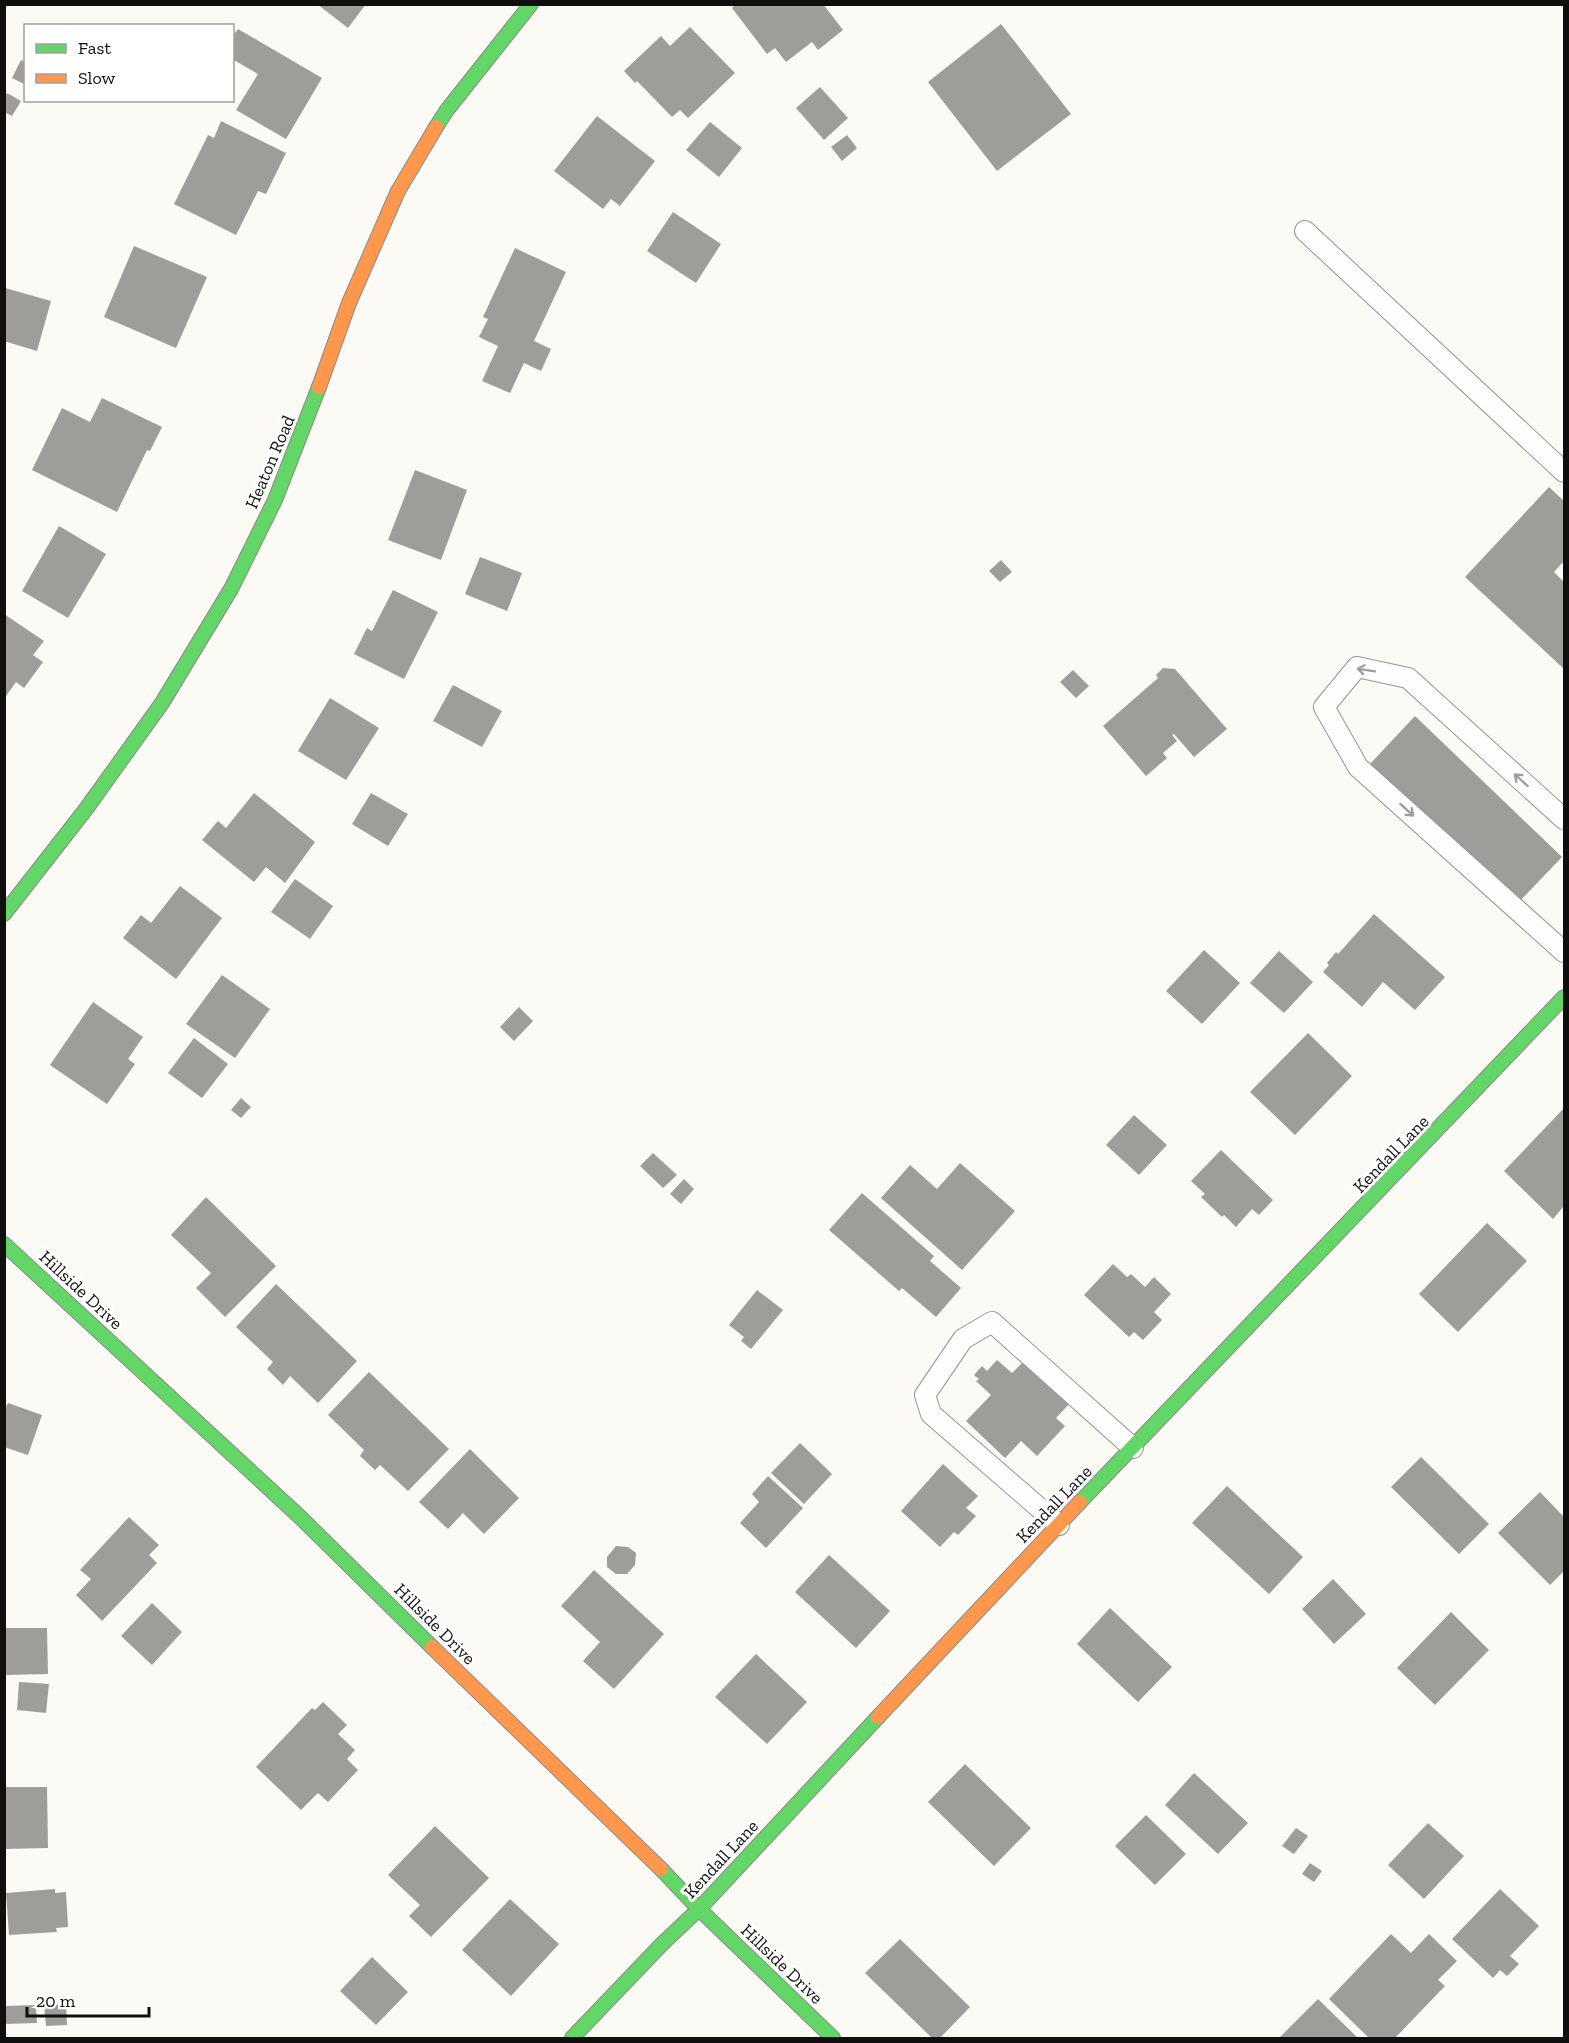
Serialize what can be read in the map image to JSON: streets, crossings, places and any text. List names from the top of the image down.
{
  "streets": {
    "street": ["Heaton Road", "Kendall Lane", "Hillside Drive"]
  },
  "crossings": [
    ["Kendall Lane", "Hillside Drive"]
  ],
  "legend": ["Fast", "Slow"],
  "scale_bar": "20 m"
}
